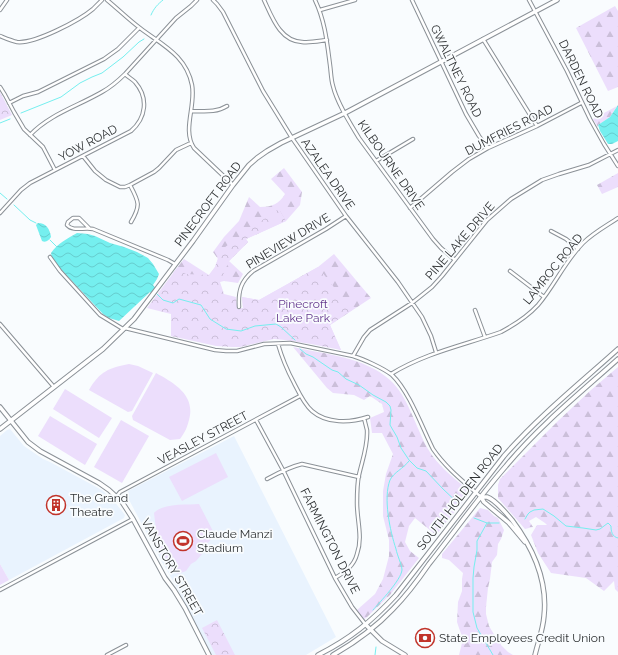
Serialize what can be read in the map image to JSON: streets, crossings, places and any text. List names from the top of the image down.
{
  "streets": {
    "street": [
      "GWALTNEY ROAD",
      "DARDEN ROAD",
      "DUMFRIES ROAD",
      "YOW ROAD",
      "KILBOURNE DRIVE",
      "AZALEA DRIVE",
      "PINECROFT ROAD",
      "PINEVIEW DRIVE",
      "PINE LAKE DRIVE",
      "LAMROC ROAD",
      "VEASLEY STREET",
      "SOUTH HOLDEN ROAD",
      "FARMINGTON DRIVE",
      "VANSTORY STREET"
    ]
  },
  "crossings": [
    ["GWALTNEY ROAD", "DUMFRIES ROAD"],
    ["GWALTNEY ROAD", "PINECROFT ROAD"],
    ["DARDEN ROAD", "DUMFRIES ROAD"],
    ["DARDEN ROAD", "PINECROFT ROAD"],
    ["DARDEN ROAD", "PINE LAKE DRIVE"],
    ["DUMFRIES ROAD", "KILBOURNE DRIVE"],
    ["KILBOURNE DRIVE", "PINECROFT ROAD"],
    ["KILBOURNE DRIVE", "PINE LAKE DRIVE"],
    ["AZALEA DRIVE", "PINECROFT ROAD"],
    ["AZALEA DRIVE", "PINEVIEW DRIVE"],
    ["AZALEA DRIVE", "PINE LAKE DRIVE"],
    ["AZALEA DRIVE", "LAMROC ROAD"],
    ["PINECROFT ROAD", "VANSTORY STREET"],
    ["VEASLEY STREET", "FARMINGTON DRIVE"],
    ["VEASLEY STREET", "VANSTORY STREET"],
    ["SOUTH HOLDEN ROAD", "FARMINGTON DRIVE"]
  ],
  "parks": ["Pinecroft Lake Park"],
  "places": {
    "building": ["The Grand Theatre"],
    "sports": ["Claude Manzi Stadium"],
    "bank": ["State Employees Credit Union"]
  }
}
